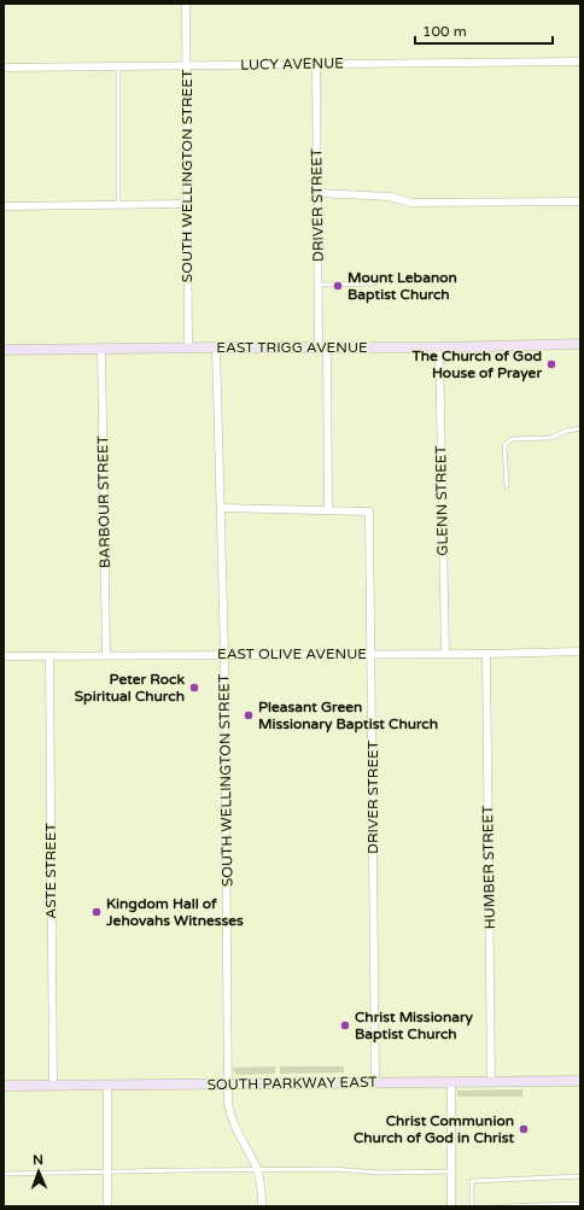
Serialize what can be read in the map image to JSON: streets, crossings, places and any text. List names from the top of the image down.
{
  "streets": {
    "main road": ["EAST TRIGG AVENUE", "SOUTH PARKWAY EAST"],
    "street": [
      "LUCY AVENUE",
      "SOUTH WELLINGTON STREET",
      "DRIVER STREET",
      "GLENN STREET",
      "BARBOUR STREET",
      "EAST OLIVE AVENUE",
      "HUMBER STREET",
      "ASTE STREET"
    ]
  },
  "crossings": [
    ["LUCY AVENUE", "SOUTH WELLINGTON STREET"],
    ["LUCY AVENUE", "DRIVER STREET"],
    ["SOUTH WELLINGTON STREET", "EAST TRIGG AVENUE"],
    ["SOUTH WELLINGTON STREET", "EAST OLIVE AVENUE"],
    ["SOUTH WELLINGTON STREET", "SOUTH PARKWAY EAST"],
    ["DRIVER STREET", "EAST TRIGG AVENUE"],
    ["DRIVER STREET", "EAST OLIVE AVENUE"],
    ["DRIVER STREET", "SOUTH PARKWAY EAST"],
    ["EAST TRIGG AVENUE", "GLENN STREET"],
    ["EAST TRIGG AVENUE", "BARBOUR STREET"],
    ["GLENN STREET", "EAST OLIVE AVENUE"],
    ["BARBOUR STREET", "EAST OLIVE AVENUE"],
    ["EAST OLIVE AVENUE", "HUMBER STREET"],
    ["EAST OLIVE AVENUE", "ASTE STREET"],
    ["HUMBER STREET", "SOUTH PARKWAY EAST"],
    ["ASTE STREET", "SOUTH PARKWAY EAST"]
  ],
  "places": [
    "Mount Lebanon Baptist Church",
    "The Church of God House of Prayer",
    "Peter Rock Spiritual Church",
    "Pleasant Green Missionary Baptist Church",
    "Kingdom Hall of Jehovahs Witnesses",
    "Christ Missionary Baptist Church",
    "Christ Communion Church of God in Christ"
  ],
  "scale_bar": "100 m",
  "north": "top"
}
